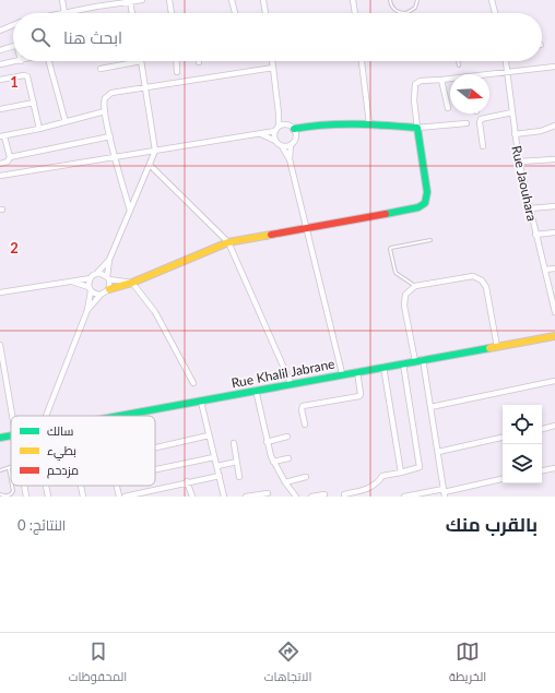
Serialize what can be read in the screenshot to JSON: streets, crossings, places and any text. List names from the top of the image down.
{
  "streets": {
    "street": ["Rue Jaouhara", "Rue Khalil Jabrane"]
  },
  "legend": ["سالك", "بطيء", "مزدحم"],
  "north": "right",
  "page": {
    "search": "ابحث هنا",
    "heading": ["بالقرب منك", "النتائج: 0"],
    "nav": ["الخريطة", "الاتجاهات", "المحفوظات"]
  },
  "grid": {
    "rows": ["1", "2"]
  }
}
